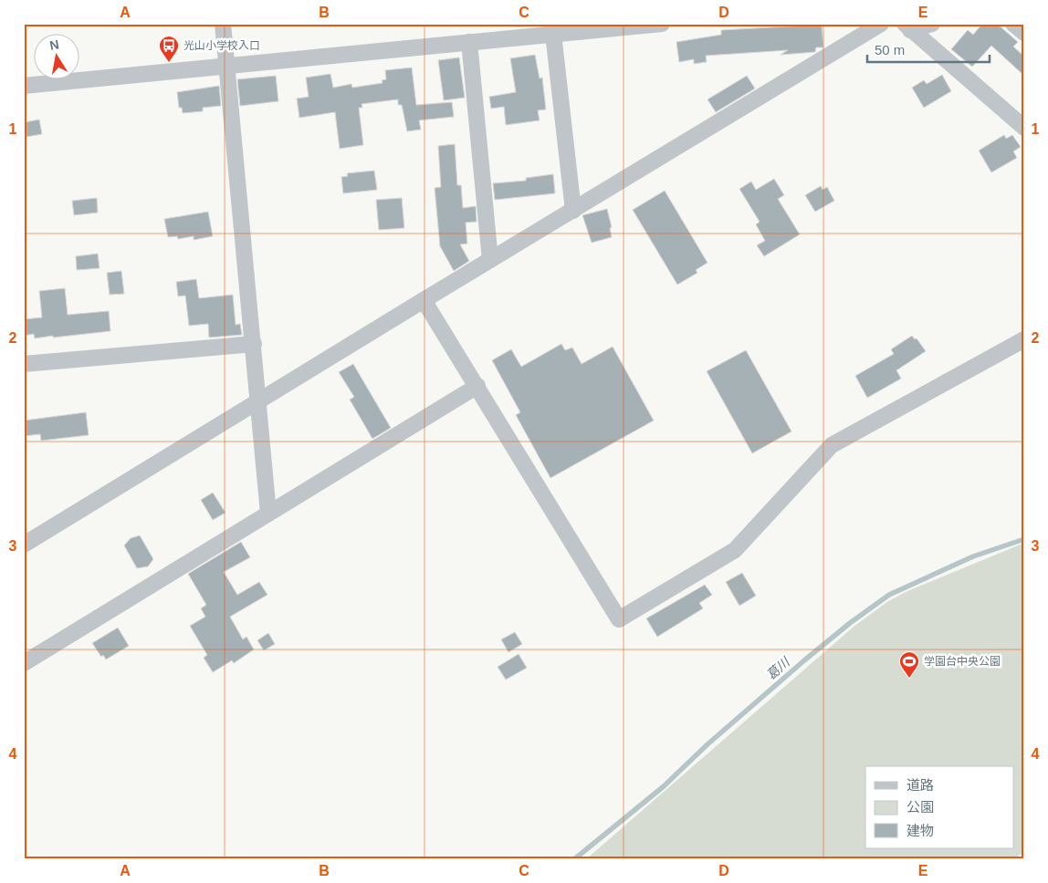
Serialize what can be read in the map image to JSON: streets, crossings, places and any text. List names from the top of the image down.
{
  "water": ["葛川"],
  "places": {
    "bus stop": ["光山小学校入口"],
    "sports": ["学園台中央公園"]
  },
  "legend": ["道路", "公園", "建物"],
  "scale_bar": "50 m",
  "north": "top",
  "grid": {
    "columns": [
      "A",
      "B",
      "C",
      "D",
      "E"
    ],
    "rows": [
      "1",
      "2",
      "3",
      "4"
    ]
  }
}
